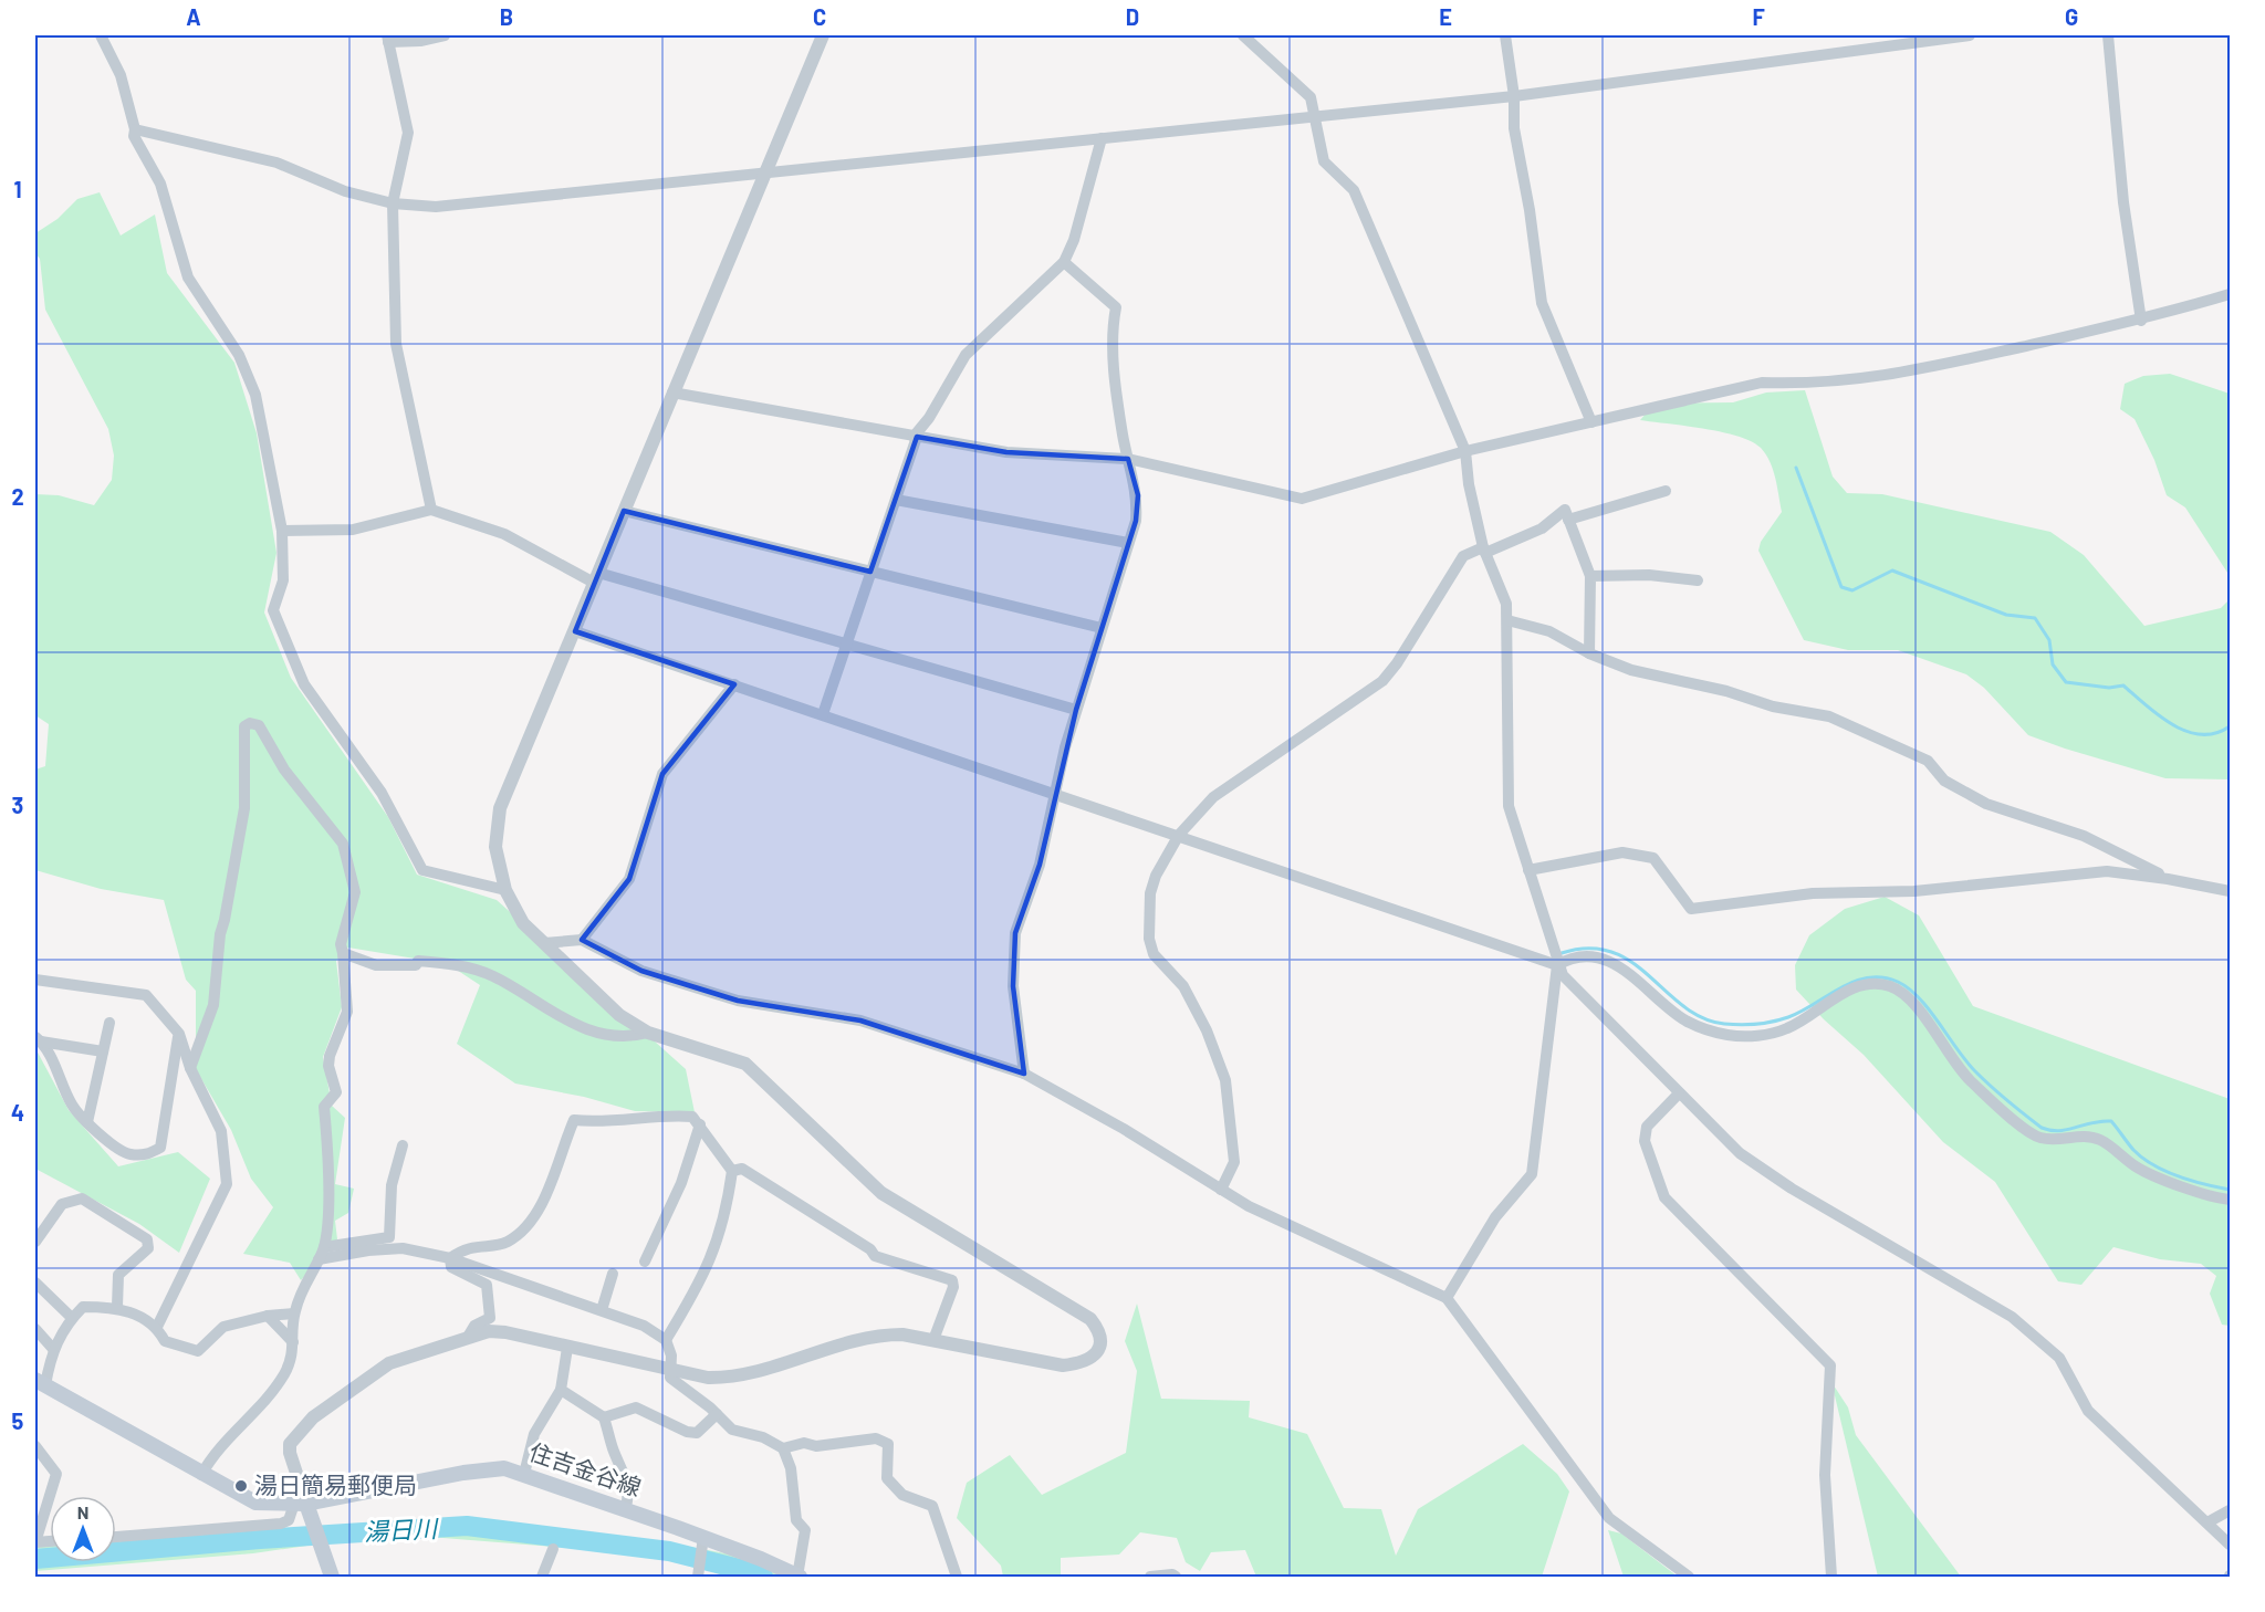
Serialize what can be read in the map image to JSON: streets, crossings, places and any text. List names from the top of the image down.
{
  "streets": {
    "main road": ["住吉金谷線"]
  },
  "water": ["湯日川"],
  "places": ["湯日簡易郵便局"],
  "north": "top",
  "grid": {
    "columns": [
      "A",
      "B",
      "C",
      "D",
      "E",
      "F",
      "G"
    ],
    "rows": [
      "1",
      "2",
      "3",
      "4",
      "5"
    ]
  }
}
